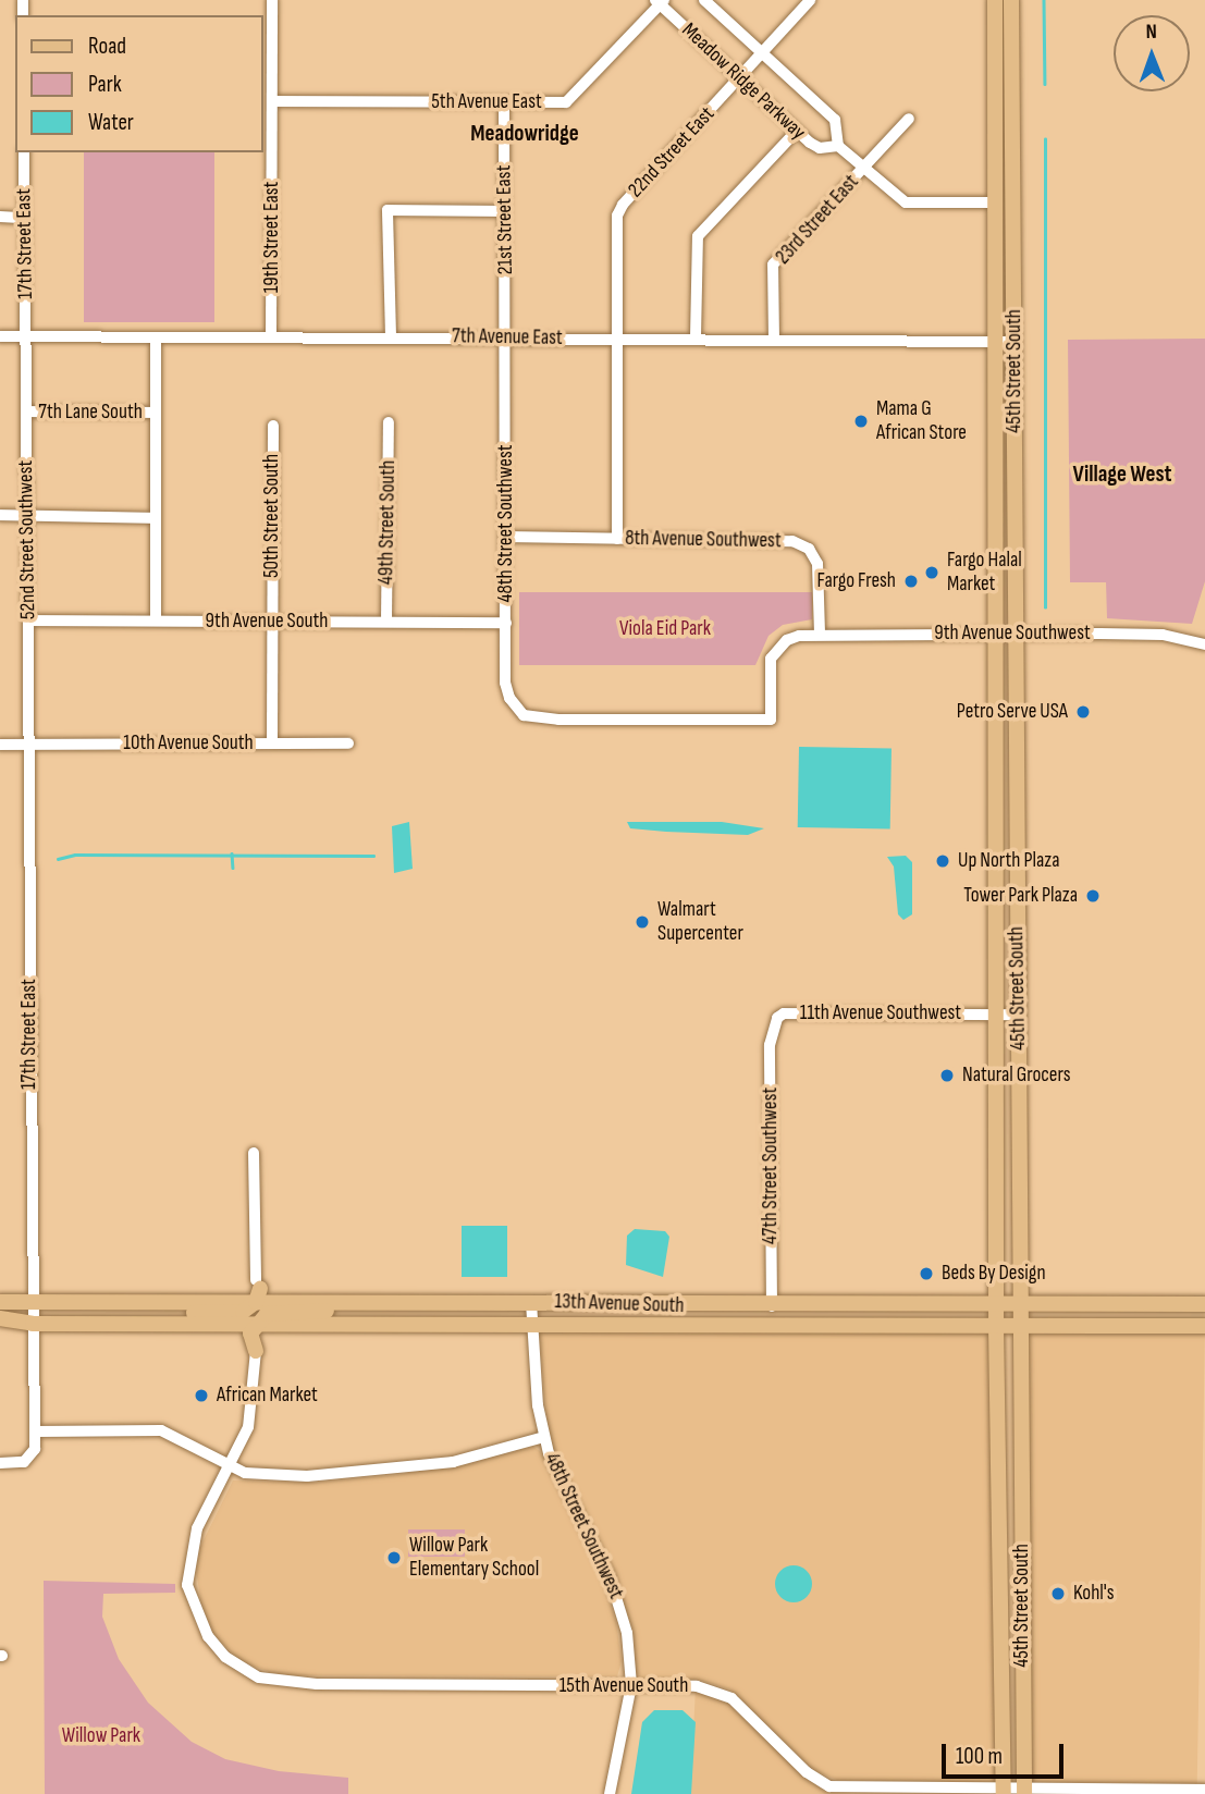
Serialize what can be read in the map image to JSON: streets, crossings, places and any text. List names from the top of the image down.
{
  "streets": {
    "main road": ["45th Street South", "13th Avenue South"],
    "street": [
      "Meadow Ridge Parkway",
      "5th Avenue East",
      "22nd Street East",
      "21st Street East",
      "23rd Street East",
      "19th Street East",
      "17th Street East",
      "7th Avenue East",
      "7th Lane South",
      "50th Street South",
      "49th Street South",
      "48th Street Southwest",
      "52nd Street Southwest",
      "8th Avenue Southwest",
      "9th Avenue South",
      "9th Avenue Southwest",
      "10th Avenue South",
      "11th Avenue Southwest",
      "47th Street Southwest",
      "15th Avenue South"
    ]
  },
  "crossings": [
    ["Meadow Ridge Parkway", "5th Avenue East"],
    ["Meadow Ridge Parkway", "22nd Street East"],
    ["Meadow Ridge Parkway", "23rd Street East"],
    ["Meadow Ridge Parkway", "45th Street South"],
    ["5th Avenue East", "21st Street East"],
    ["5th Avenue East", "19th Street East"],
    ["22nd Street East", "7th Avenue East"],
    ["22nd Street East", "8th Avenue Southwest"],
    ["21st Street East", "7th Avenue East"],
    ["21st Street East", "48th Street Southwest"],
    ["23rd Street East", "7th Avenue East"],
    ["19th Street East", "7th Avenue East"],
    ["17th Street East", "7th Avenue East"],
    ["17th Street East", "52nd Street Southwest"],
    ["17th Street East", "10th Avenue South"],
    ["7th Avenue East", "45th Street South"],
    ["7th Avenue East", "48th Street Southwest"],
    ["7th Avenue East", "52nd Street Southwest"],
    ["45th Street South", "9th Avenue Southwest"],
    ["45th Street South", "11th Avenue Southwest"],
    ["45th Street South", "13th Avenue South"],
    ["45th Street South", "15th Avenue South"],
    ["7th Lane South", "52nd Street Southwest"],
    ["50th Street South", "9th Avenue South"],
    ["50th Street South", "10th Avenue South"],
    ["49th Street South", "9th Avenue South"],
    ["48th Street Southwest", "8th Avenue Southwest"],
    ["48th Street Southwest", "9th Avenue South"],
    ["48th Street Southwest", "9th Avenue Southwest"],
    ["48th Street Southwest", "13th Avenue South"],
    ["48th Street Southwest", "15th Avenue South"],
    ["52nd Street Southwest", "9th Avenue South"],
    ["52nd Street Southwest", "10th Avenue South"],
    ["8th Avenue Southwest", "9th Avenue Southwest"],
    ["11th Avenue Southwest", "47th Street Southwest"],
    ["47th Street Southwest", "13th Avenue South"]
  ],
  "districts": ["Meadowridge", "Village West"],
  "parks": ["Viola Eid Park", "Willow Park"],
  "places": [
    "Mama G African Store",
    "Fargo Halal Market",
    "Fargo Fresh",
    "Petro Serve USA",
    "Up North Plaza",
    "Tower Park Plaza",
    "Walmart Supercenter",
    "Natural Grocers",
    "Beds By Design",
    "African Market",
    "Willow Park Elementary School",
    "Kohl's"
  ],
  "legend": ["Road", "Park", "Water"],
  "scale_bar": "100 m",
  "north": "top"
}
